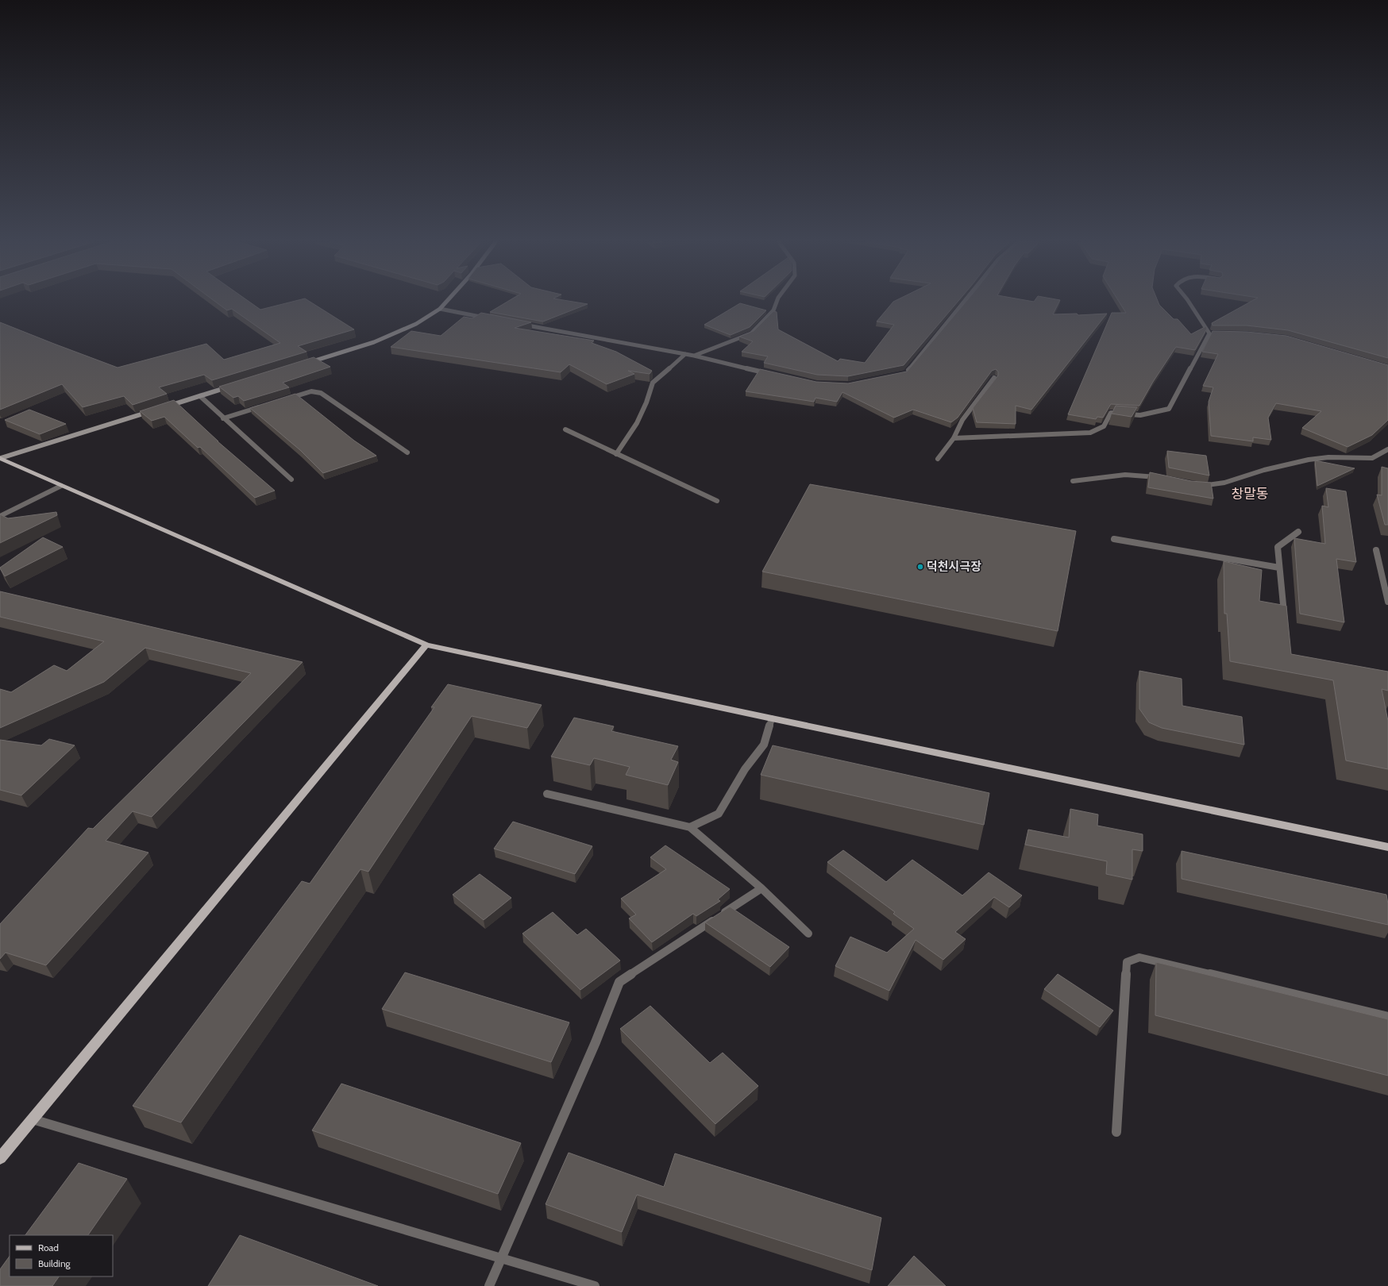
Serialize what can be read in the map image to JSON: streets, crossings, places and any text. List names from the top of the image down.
{
  "districts": ["창말동"],
  "places": ["덕천시극장"],
  "legend": ["Road", "Building"]
}
